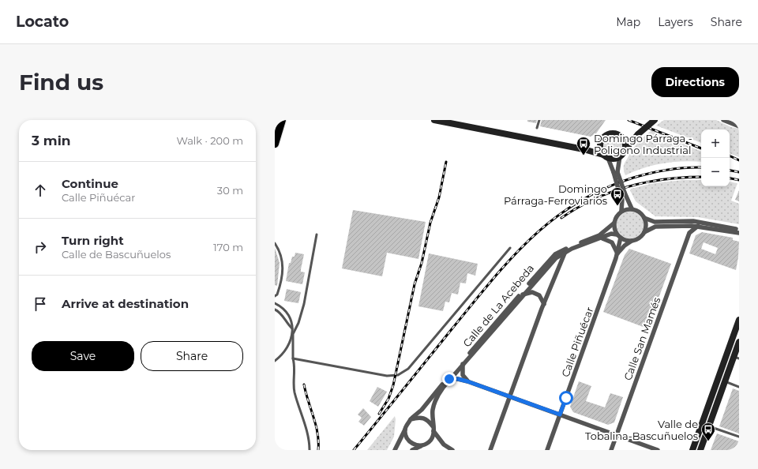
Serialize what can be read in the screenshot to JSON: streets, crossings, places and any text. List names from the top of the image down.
{
  "streets": {
    "street": ["Calle de La Acebeda", "Calle San Mamés", "Calle Piñuécar"]
  },
  "crossings": [
    ["Calle de La Acebeda", "Calle Piñuécar"]
  ],
  "places": {
    "bus stop": ["Domingo Párraga - Poligono Industrial", "Domingo Párraga-Ferroviarios", "Valle de Tobalina-Bascuñuelos"]
  },
  "page": {
    "header": "Locato",
    "nav": ["Map", "Layers", "Share"],
    "buttons": [
      "Directions",
      ["Save", "Share"]
    ],
    "title": "Find us",
    "heading": ["3 min", "Walk · 200 m"],
    "map_buttons": ["+", "−"],
    "list": [
      ["Continue", "Calle Piñuécar", "30 m"],
      ["Turn right", "Calle de Bascuñuelos", "170 m"],
      "Arrive at destination"
    ]
  }
}
